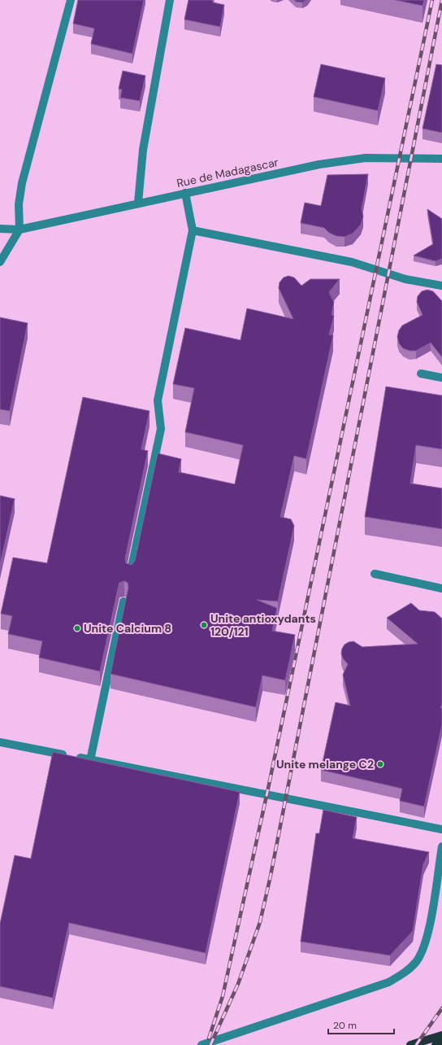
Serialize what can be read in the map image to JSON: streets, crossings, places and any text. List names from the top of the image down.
{
  "streets": {
    "lane": ["Rue de Madagascar"]
  },
  "places": ["Unite antioxydants 120/121", "Unite Calcium 8", "Unite melange C2"],
  "scale_bar": "20 m"
}
